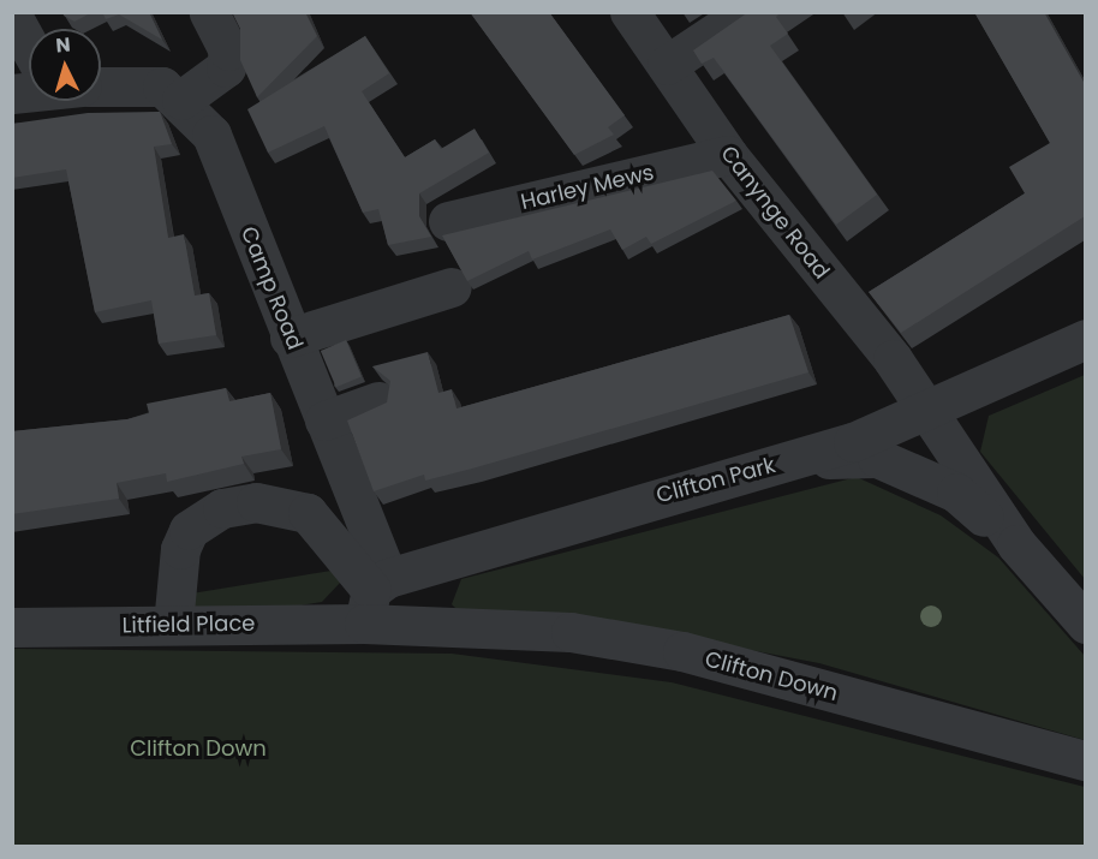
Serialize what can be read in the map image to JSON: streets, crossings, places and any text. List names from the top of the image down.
{
  "streets": {
    "street": [
      "Harley Mews",
      "Canynge Road",
      "Camp Road",
      "Clifton Park",
      "Litfield Place",
      "Clifton Down"
    ]
  },
  "crossings": [
    ["Harley Mews", "Canynge Road"],
    ["Canynge Road", "Clifton Park"],
    ["Camp Road", "Clifton Park"],
    ["Camp Road", "Litfield Place"],
    ["Camp Road", "Clifton Down"],
    ["Clifton Park", "Litfield Place"],
    ["Clifton Park", "Clifton Down"],
    ["Litfield Place", "Clifton Down"]
  ],
  "parks": ["Clifton Down"],
  "north": "top"
}
